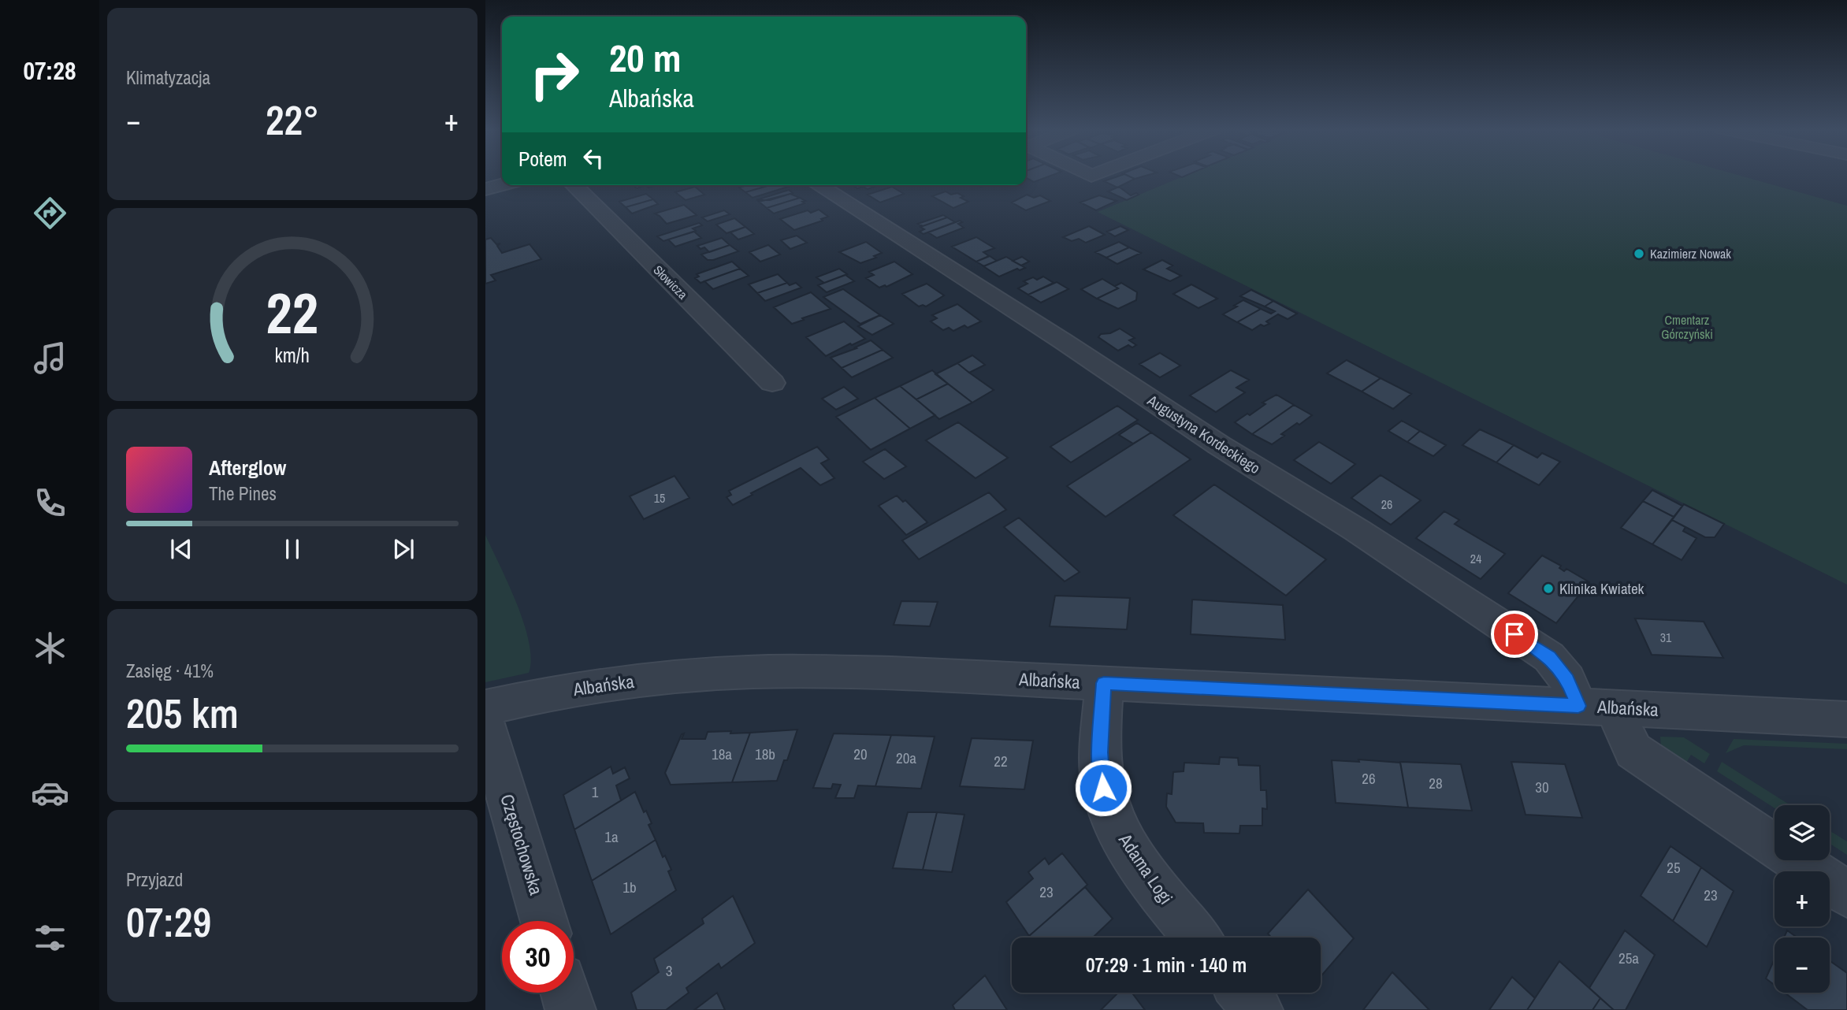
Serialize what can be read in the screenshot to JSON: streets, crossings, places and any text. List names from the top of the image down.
{
  "streets": {
    "street": [
      "Słowicza",
      "Augustyna Kordeckiego",
      "Albańska",
      "Częstochowska",
      "Adama Logi"
    ]
  },
  "crossings": [
    ["Augustyna Kordeckiego", "Albańska"],
    ["Albańska", "Adama Logi"]
  ],
  "parks": ["Cmentarz Górczyński"],
  "places": ["Kazimierz Nowak", "Klinika Kwiatek"],
  "house_numbers": [
    "15",
    "26",
    "24",
    "31",
    "18a",
    "18b",
    "20",
    "20a",
    "22",
    "26",
    "28",
    "30",
    "1",
    "1a",
    "25",
    "1b",
    "23",
    "23",
    "25a",
    "3"
  ],
  "page": {
    "tabs": "07:28",
    "tile": [
      "Klimatyzacja",
      ["Zasięg · 41%", "205 km"],
      ["Przyjazd", "07:29"]
    ],
    "turn": ["20 m", "Albańska"],
    "heat": ["−", "22°", "+"],
    "then": "Potem",
    "song": ["Afterglow", "The Pines"],
    "map_buttons": ["+", "−"],
    "limit": "30",
    "trip": "07:29 · 1 min · 140 m",
    "gauge": ["22", "km/h"]
  }
}
